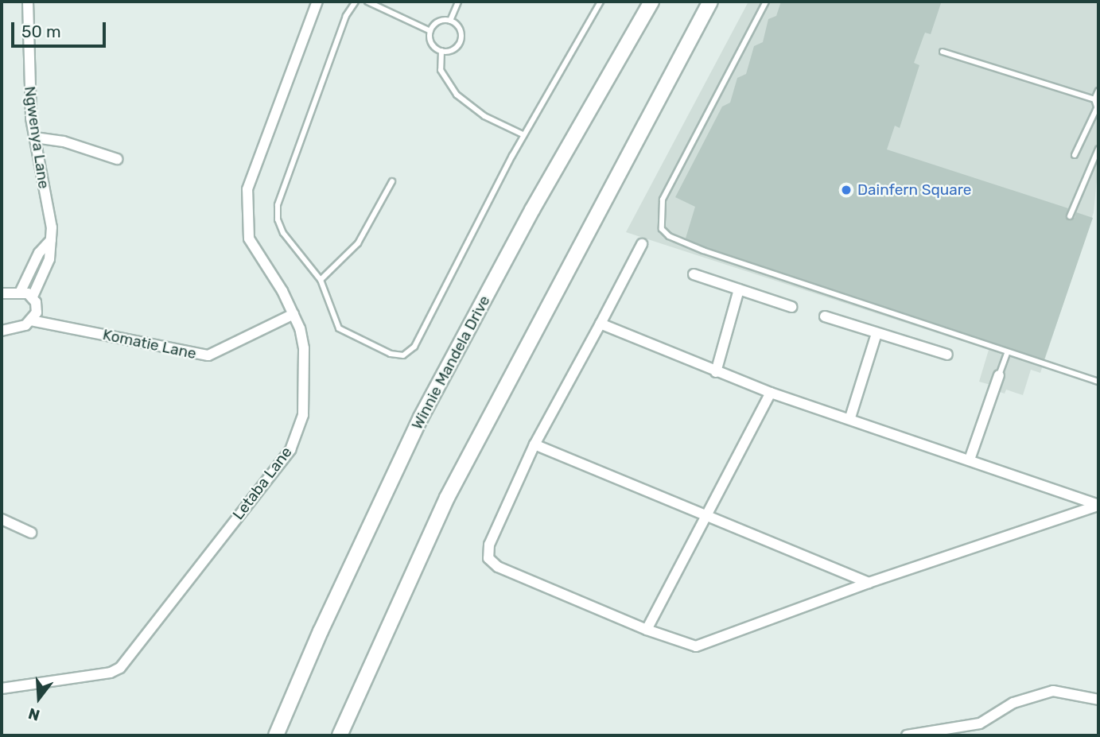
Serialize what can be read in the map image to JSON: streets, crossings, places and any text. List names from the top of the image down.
{
  "streets": {
    "main road": ["Winnie Mandela Drive"],
    "street": ["Ngwenya Lane", "Komatie Lane", "Letaba Lane"]
  },
  "crossings": [
    ["Komatie Lane", "Letaba Lane"]
  ],
  "places": ["Dainfern Square"],
  "scale_bar": "50 m",
  "north": "bottom"
}
